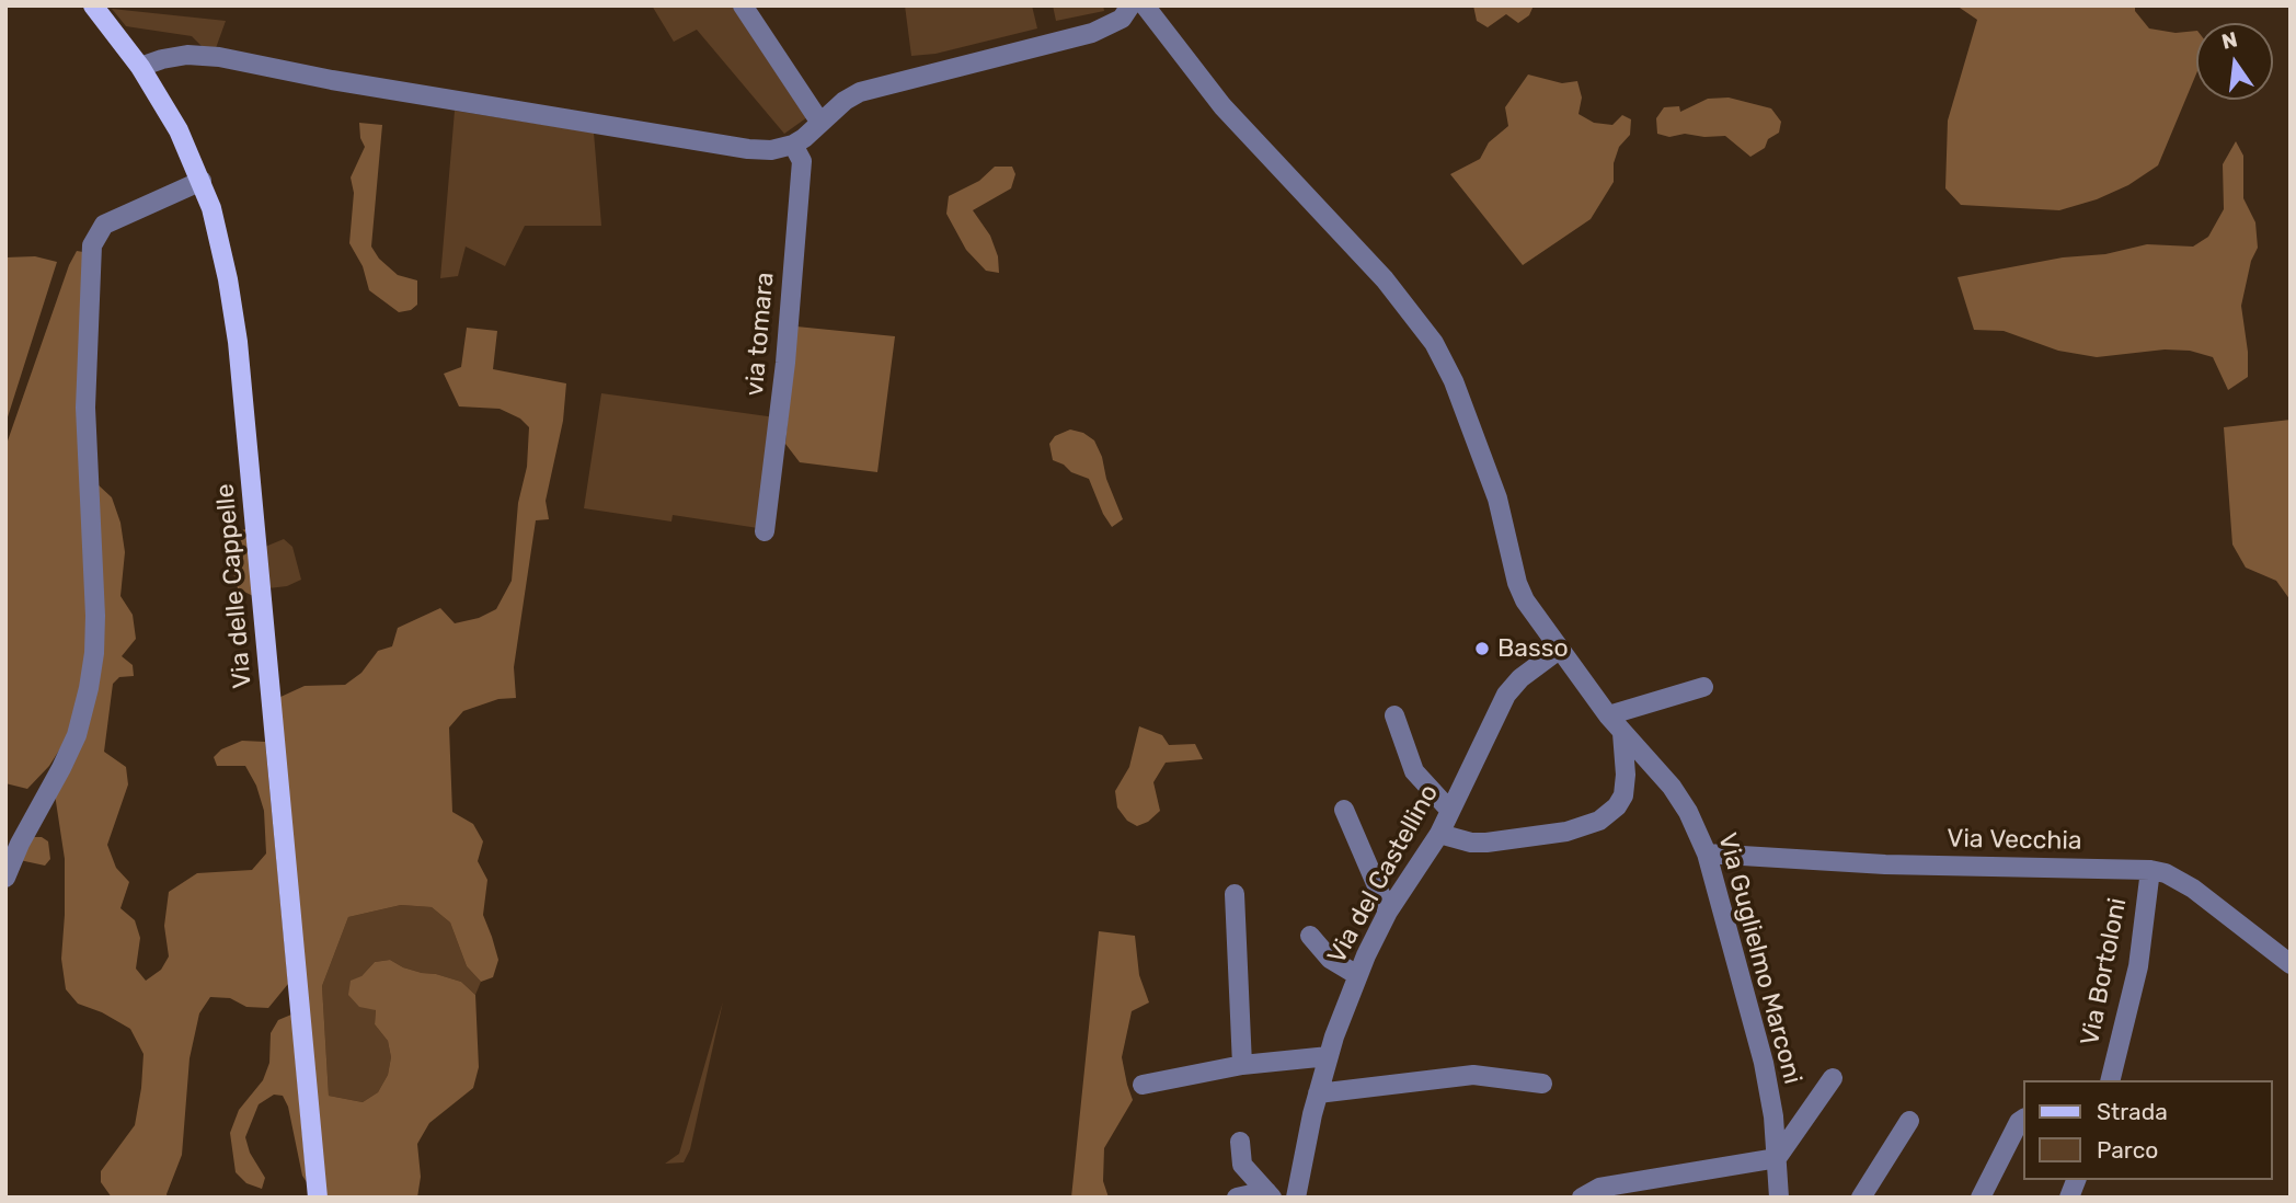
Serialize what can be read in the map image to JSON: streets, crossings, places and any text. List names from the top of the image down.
{
  "streets": {
    "main road": ["Via delle Cappelle"],
    "street": [
      "via tomara",
      "Via Vecchia",
      "Via del Castellino",
      "Via Guglielmo Marconi",
      "Via Bortoloni"
    ]
  },
  "crossings": [
    ["Via Vecchia", "Via Guglielmo Marconi"],
    ["Via Vecchia", "Via Bortoloni"],
    ["Via del Castellino", "Via Guglielmo Marconi"]
  ],
  "places": ["Basso"],
  "legend": ["Strada", "Parco"],
  "north": "top"
}
